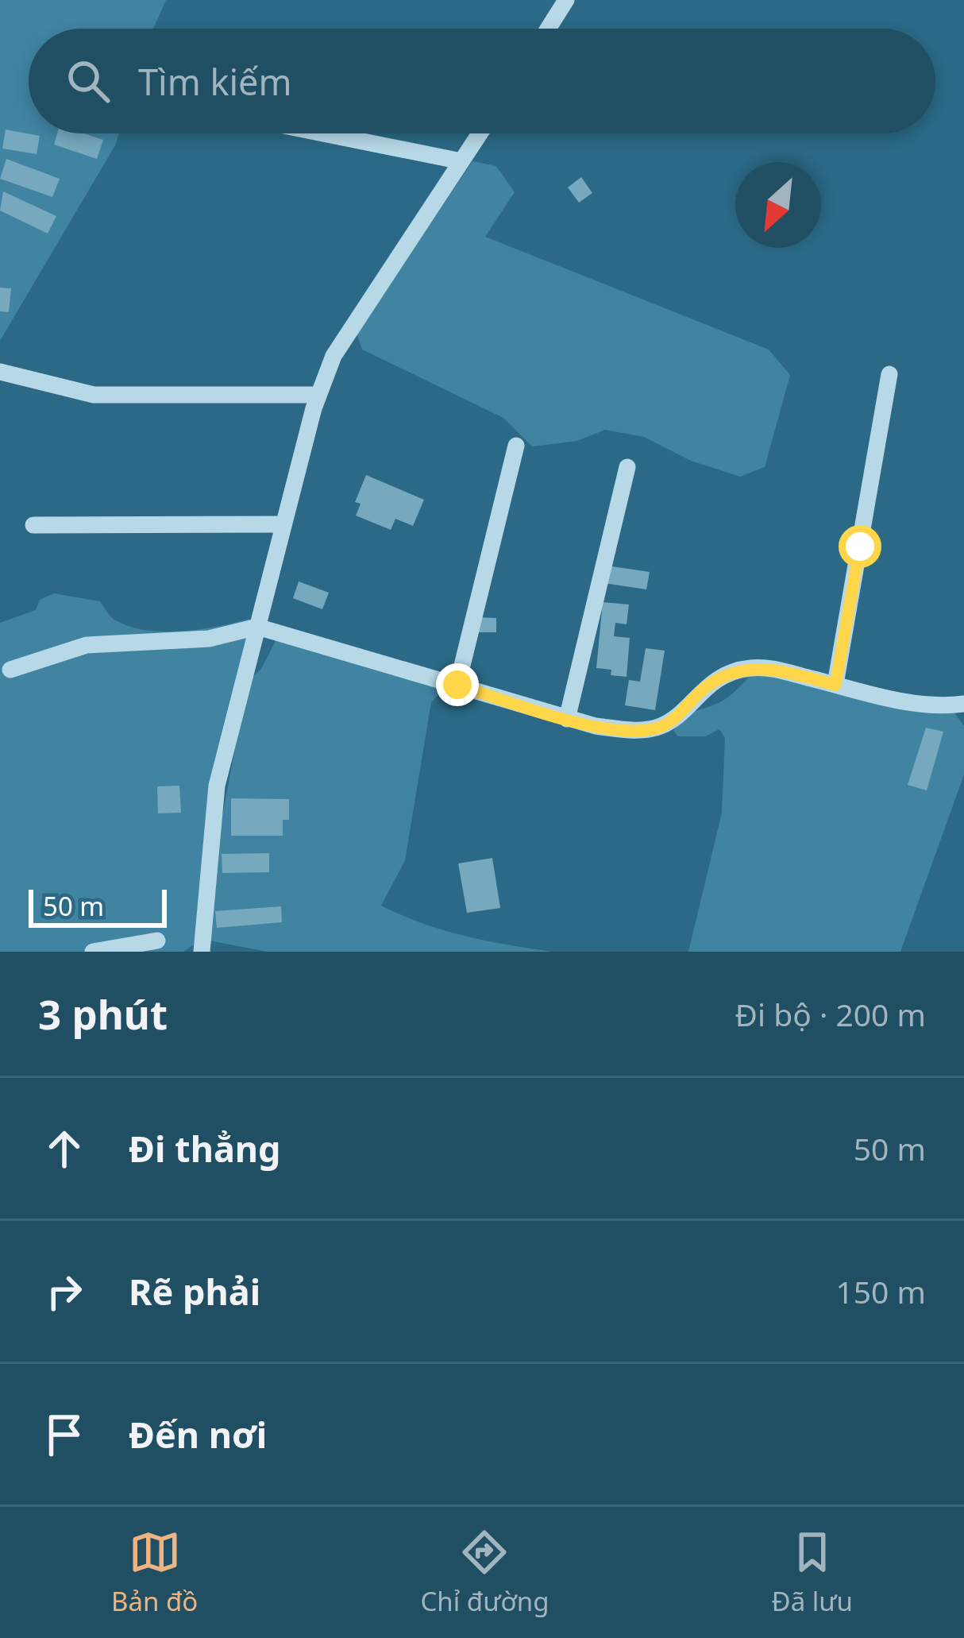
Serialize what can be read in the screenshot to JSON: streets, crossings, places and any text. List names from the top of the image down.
{
  "scale_bar": "50 m",
  "north": "bottom left",
  "page": {
    "search": "Tìm kiếm",
    "scale": "50 m",
    "heading": ["3 phút", "Đi bộ · 200 m"],
    "list": [
      ["Đi thẳng", "50 m"],
      ["Rẽ phải", "150 m"],
      "Đến nơi"
    ],
    "nav": ["Bản đồ", "Chỉ đường", "Đã lưu"]
  }
}
